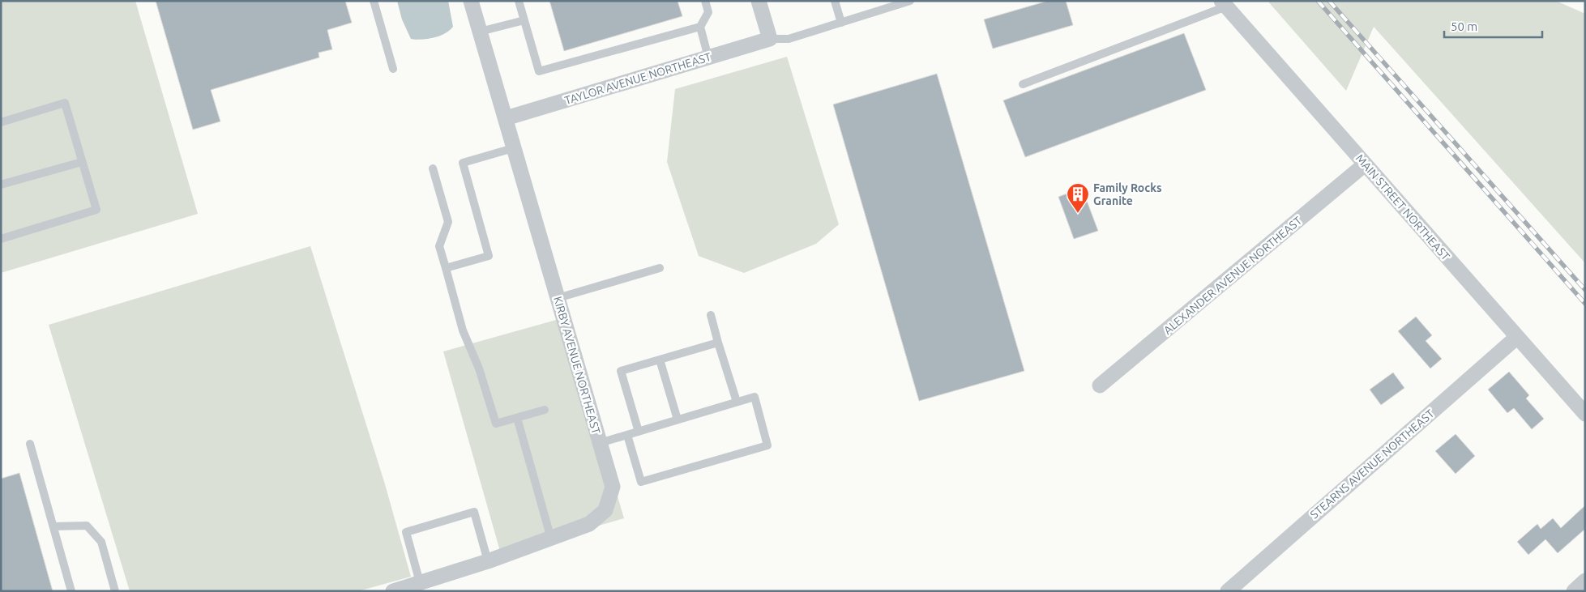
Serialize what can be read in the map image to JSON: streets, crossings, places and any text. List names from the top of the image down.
{
  "streets": {
    "street": [
      "TAYLOR AVENUE NORTHEAST",
      "MAIN STREET NORTHEAST",
      "ALEXANDER AVENUE NORTHEAST",
      "KIRBY AVENUE NORTHEAST",
      "STEARNS AVENUE NORTHEAST"
    ]
  },
  "crossings": [
    ["TAYLOR AVENUE NORTHEAST", "KIRBY AVENUE NORTHEAST"],
    ["MAIN STREET NORTHEAST", "ALEXANDER AVENUE NORTHEAST"],
    ["MAIN STREET NORTHEAST", "STEARNS AVENUE NORTHEAST"]
  ],
  "places": {
    "building": ["Family Rocks Granite"]
  },
  "scale_bar": "50 m"
}
